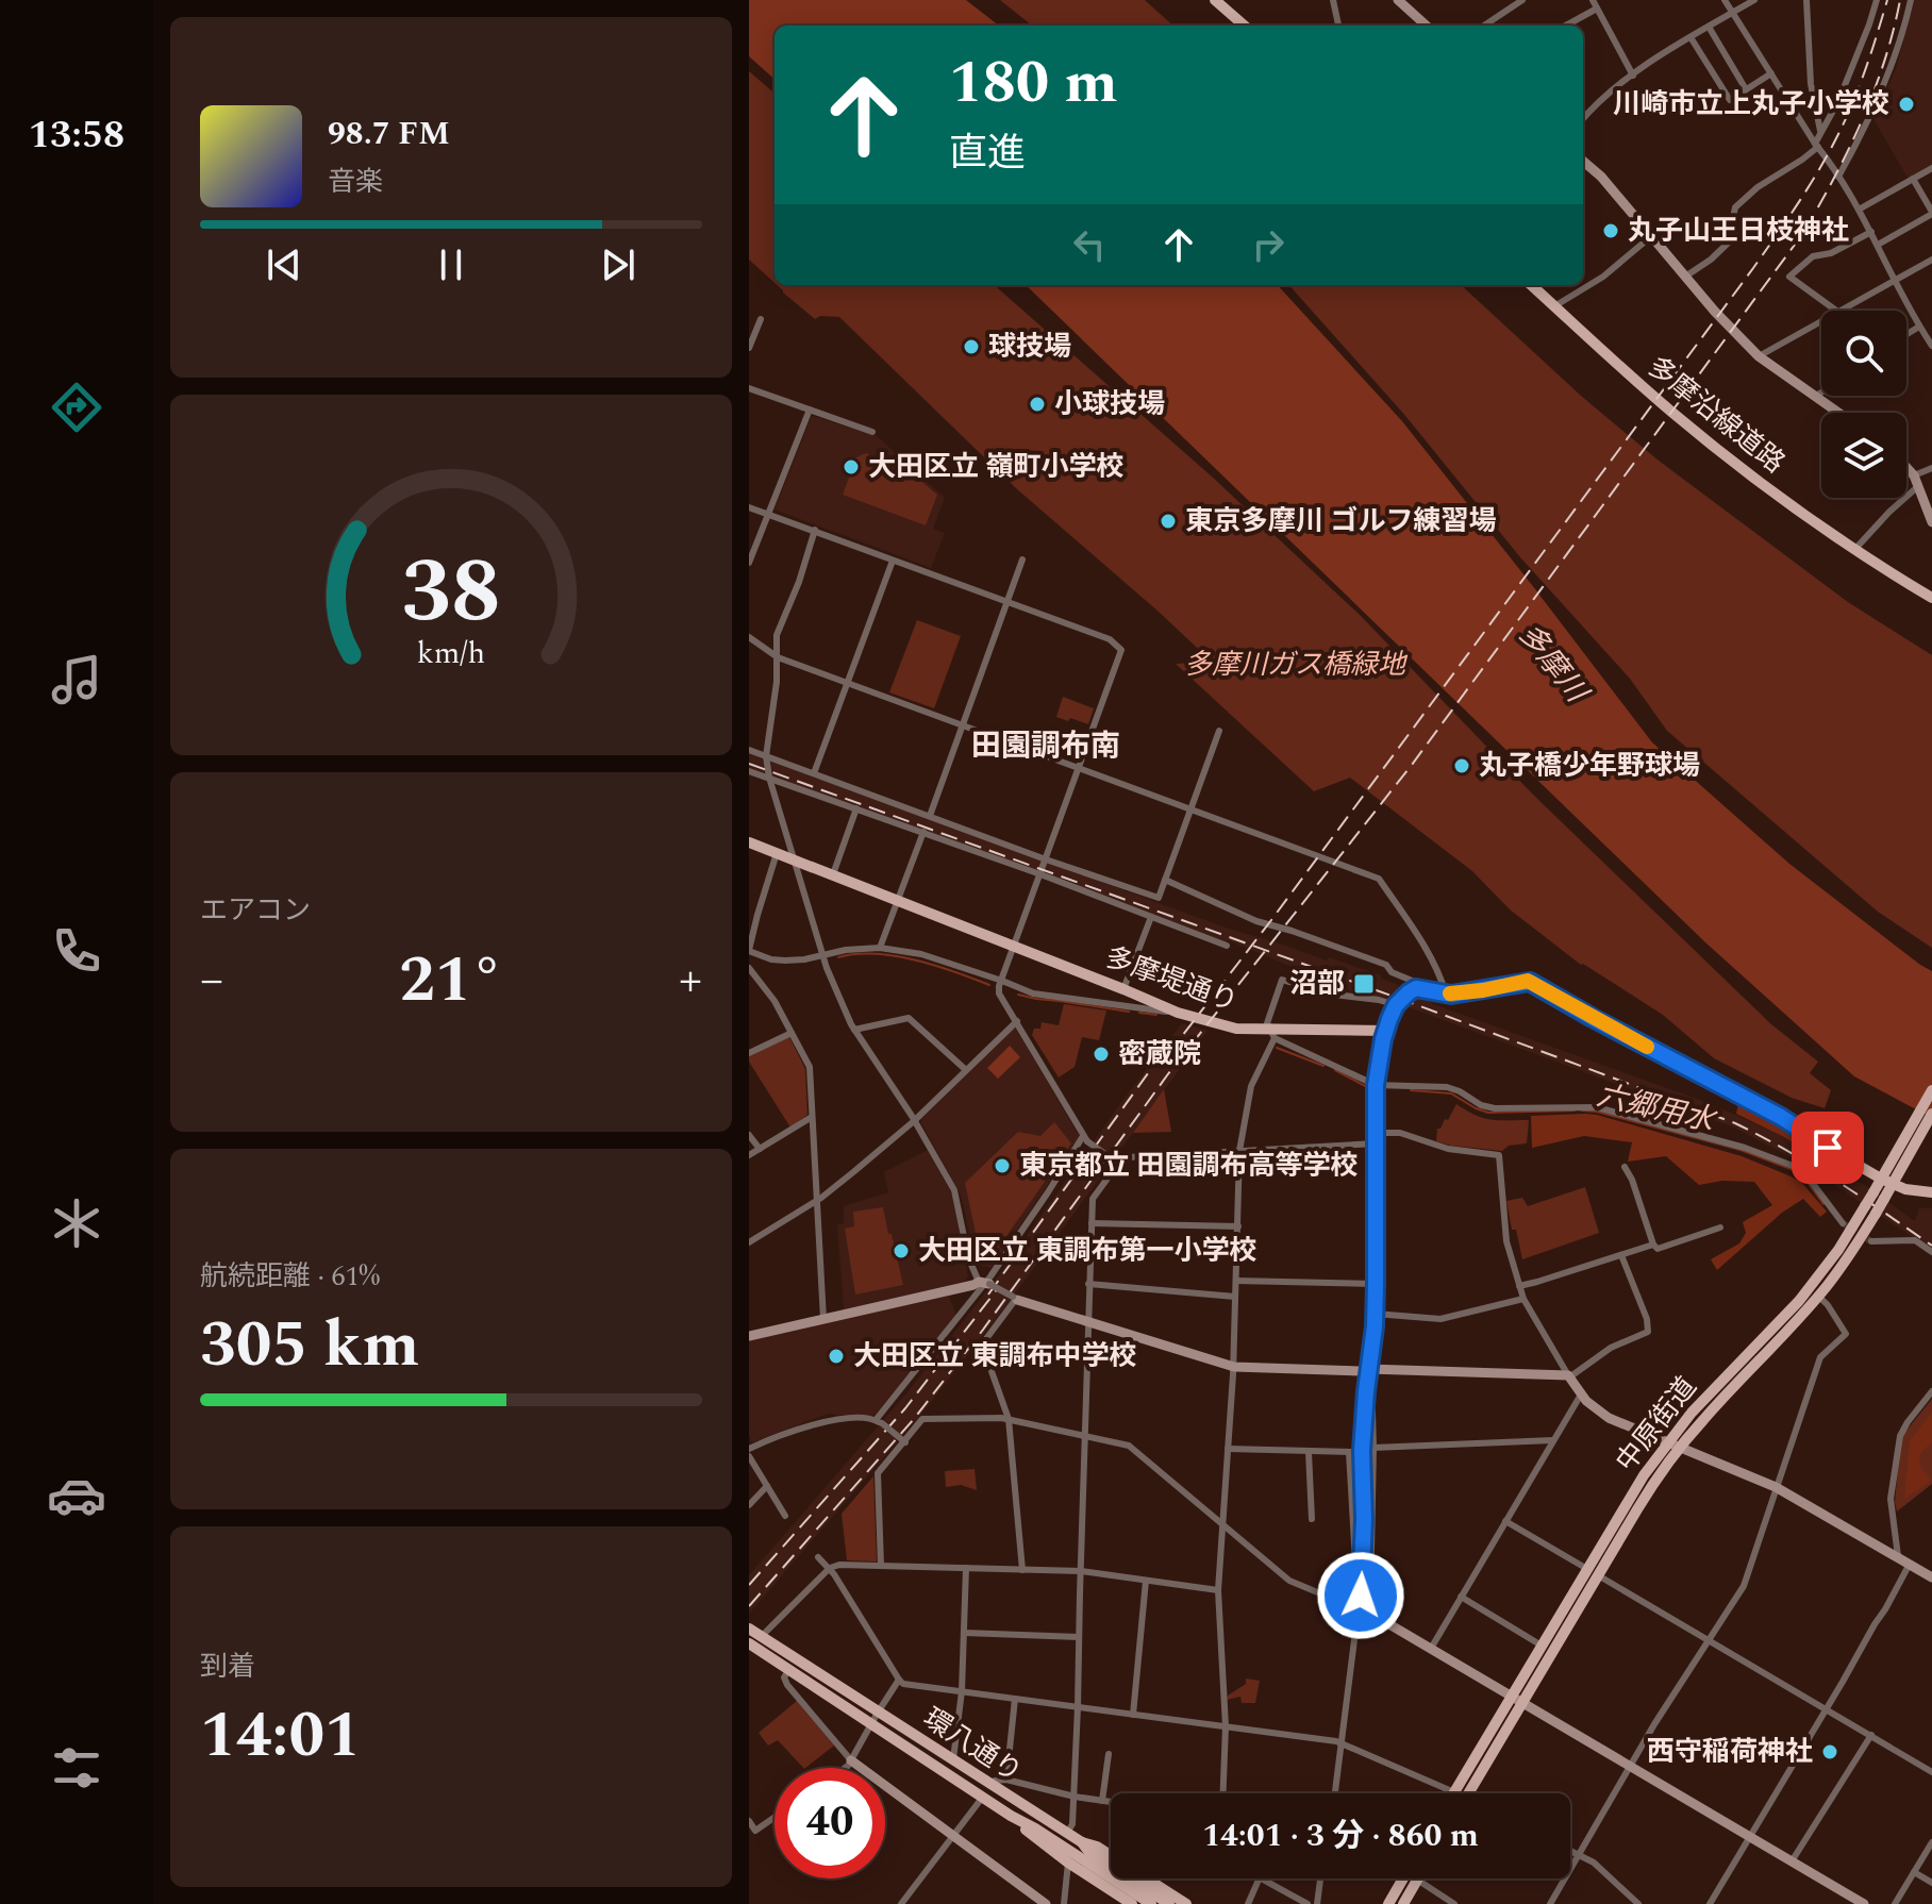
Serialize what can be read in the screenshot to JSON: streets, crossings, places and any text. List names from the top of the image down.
{
  "streets": {
    "main road": [
      "多摩沿線道路",
      "多摩堤通り",
      "中原街道",
      "環八通り"
    ]
  },
  "districts": ["田園調布南"],
  "water": ["多摩川", "六郷用水"],
  "parks": ["多摩川ガス橋緑地"],
  "places": {
    "other": [
      "川崎市立上丸子小学校",
      "丸子山王日枝神社",
      "球技場",
      "小球技場",
      "大田区立 嶺町小学校",
      "東京多摩川 ゴルフ練習場",
      "丸子橋少年野球場",
      "密蔵院",
      "東京都立 田園調布高等学校",
      "大田区立 東調布第一小学校",
      "大田区立 東調布中学校",
      "西守稲荷神社"
    ],
    "transit": ["沼部"]
  },
  "page": {
    "tabs": "13:58",
    "turn": ["180 m", "直進"],
    "song": ["98.7 FM", "音楽"],
    "tile": [
      "エアコン",
      ["航続距離 · 61%", "305 km"],
      ["到着", "14:01"]
    ],
    "heat": ["−", "21°", "+"],
    "limit": "40",
    "trip": "14:01 · 3 分 · 860 m",
    "gauge": ["38", "km/h"]
  }
}
